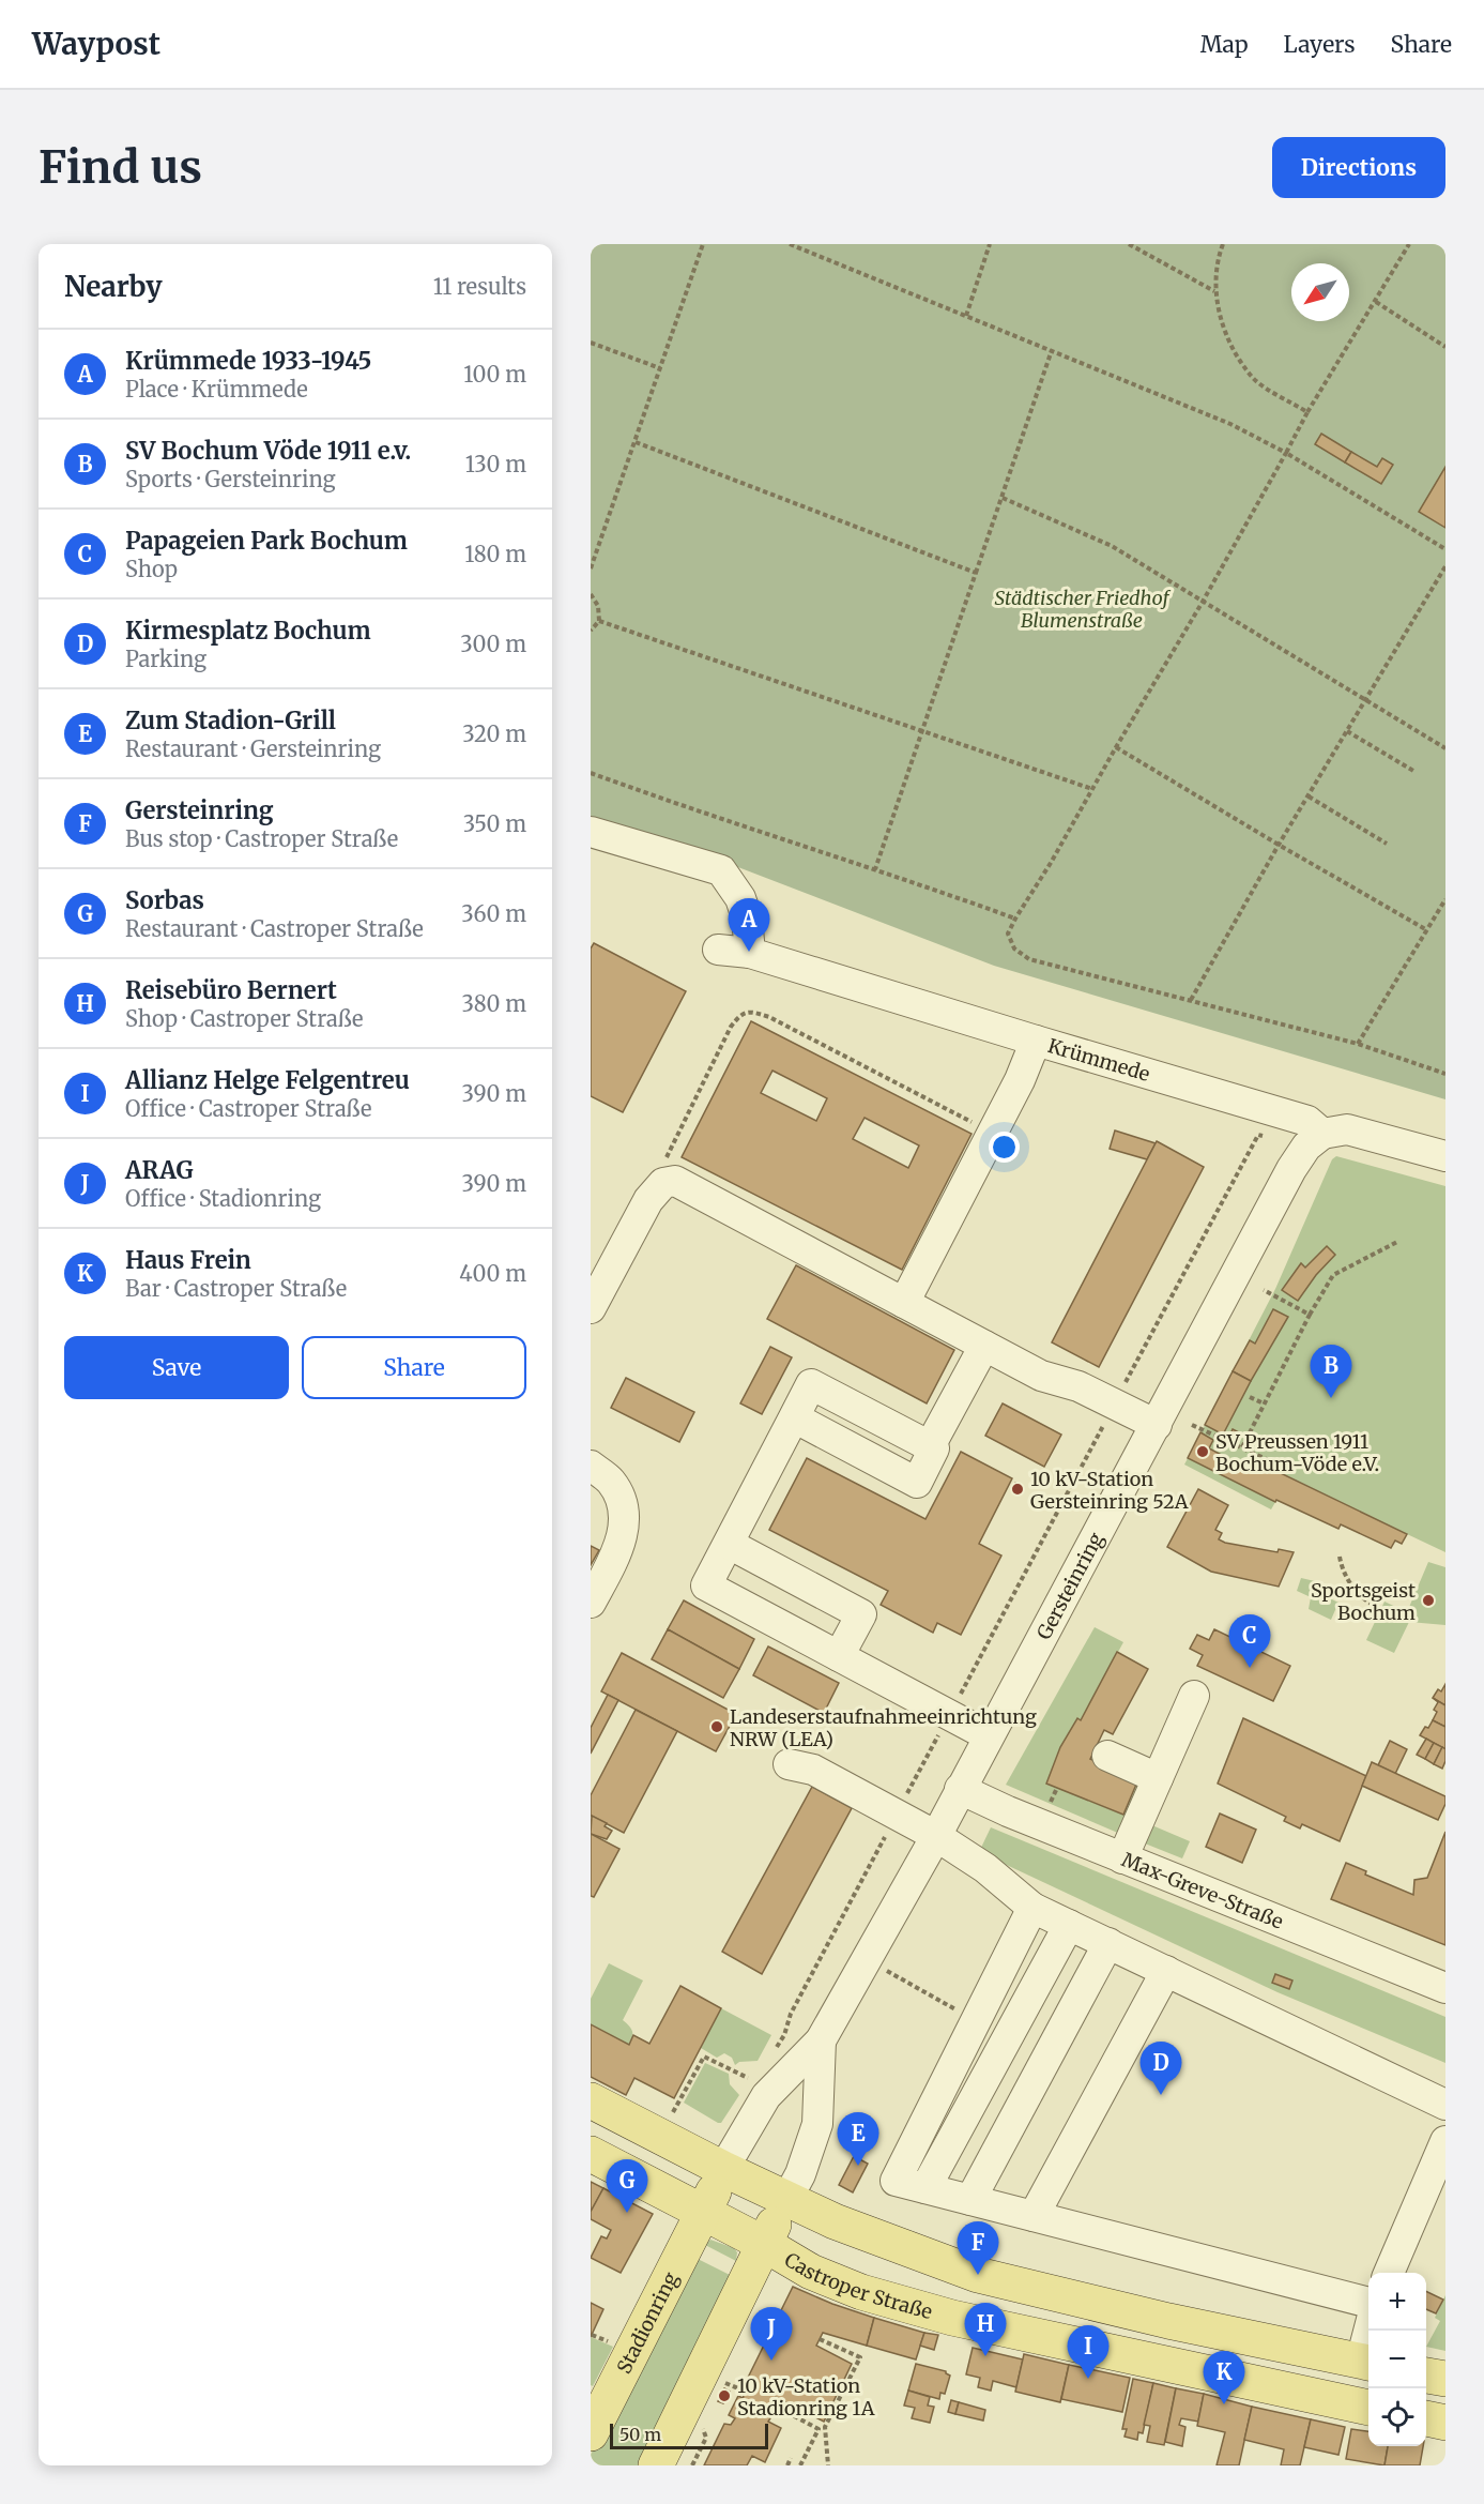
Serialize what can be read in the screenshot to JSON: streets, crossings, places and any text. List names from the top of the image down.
{
  "streets": {
    "main road": ["Castroper Straße", "Stadionring"],
    "street": ["Krümmede", "Gersteinring", "Max-Greve-Straße"]
  },
  "crossings": [
    ["Krümmede", "Gersteinring"],
    ["Gersteinring", "Max-Greve-Straße"],
    ["Gersteinring", "Castroper Straße"],
    ["Castroper Straße", "Stadionring"]
  ],
  "parks": ["Städtischer Friedhof Blumenstraße"],
  "places": [
    "SV Preussen 1911 Bochum-Vöde e.V.",
    "10 kV-Station Gersteinring 52A",
    "Sportsgeist Bochum",
    "Landeserstaufnahmeeinrichtung NRW (LEA)",
    "10 kV-Station Stadionring 1A"
  ],
  "scale_bar": "50 m",
  "north": "bottom left",
  "page": {
    "header": "Waypost",
    "nav": ["Map", "Layers", "Share"],
    "buttons": [
      "Directions",
      ["Save", "Share"]
    ],
    "title": "Find us",
    "heading": ["Nearby", "11 results"],
    "list": [
      {
        "mark": "A",
        "name": "Krümmede 1933-1945",
        "note": "Place · Krümmede",
        "value": "100 m"
      },
      {
        "mark": "B",
        "name": "SV Bochum Vöde 1911 e.v.",
        "note": "Sports · Gersteinring",
        "value": "130 m"
      },
      {
        "mark": "C",
        "name": "Papageien Park Bochum",
        "note": "Shop",
        "value": "180 m"
      },
      {
        "mark": "D",
        "name": "Kirmesplatz Bochum",
        "note": "Parking",
        "value": "300 m"
      },
      {
        "mark": "E",
        "name": "Zum Stadion-Grill",
        "note": "Restaurant · Gersteinring",
        "value": "320 m"
      },
      {
        "mark": "F",
        "name": "Gersteinring",
        "note": "Bus stop · Castroper Straße",
        "value": "350 m"
      },
      {
        "mark": "G",
        "name": "Sorbas",
        "note": "Restaurant · Castroper Straße",
        "value": "360 m"
      },
      {
        "mark": "H",
        "name": "Reisebüro Bernert",
        "note": "Shop · Castroper Straße",
        "value": "380 m"
      },
      {
        "mark": "I",
        "name": "Allianz Helge Felgentreu",
        "note": "Office · Castroper Straße",
        "value": "390 m"
      },
      {
        "mark": "J",
        "name": "ARAG",
        "note": "Office · Stadionring",
        "value": "390 m"
      },
      {
        "mark": "K",
        "name": "Haus Frein",
        "note": "Bar · Castroper Straße",
        "value": "400 m"
      }
    ],
    "pins": [
      "A",
      "B",
      "C",
      "D",
      "E",
      "G",
      "F",
      "H",
      "J",
      "I",
      "K"
    ],
    "map_buttons": ["+", "−"],
    "scale": "50 m"
  }
}
